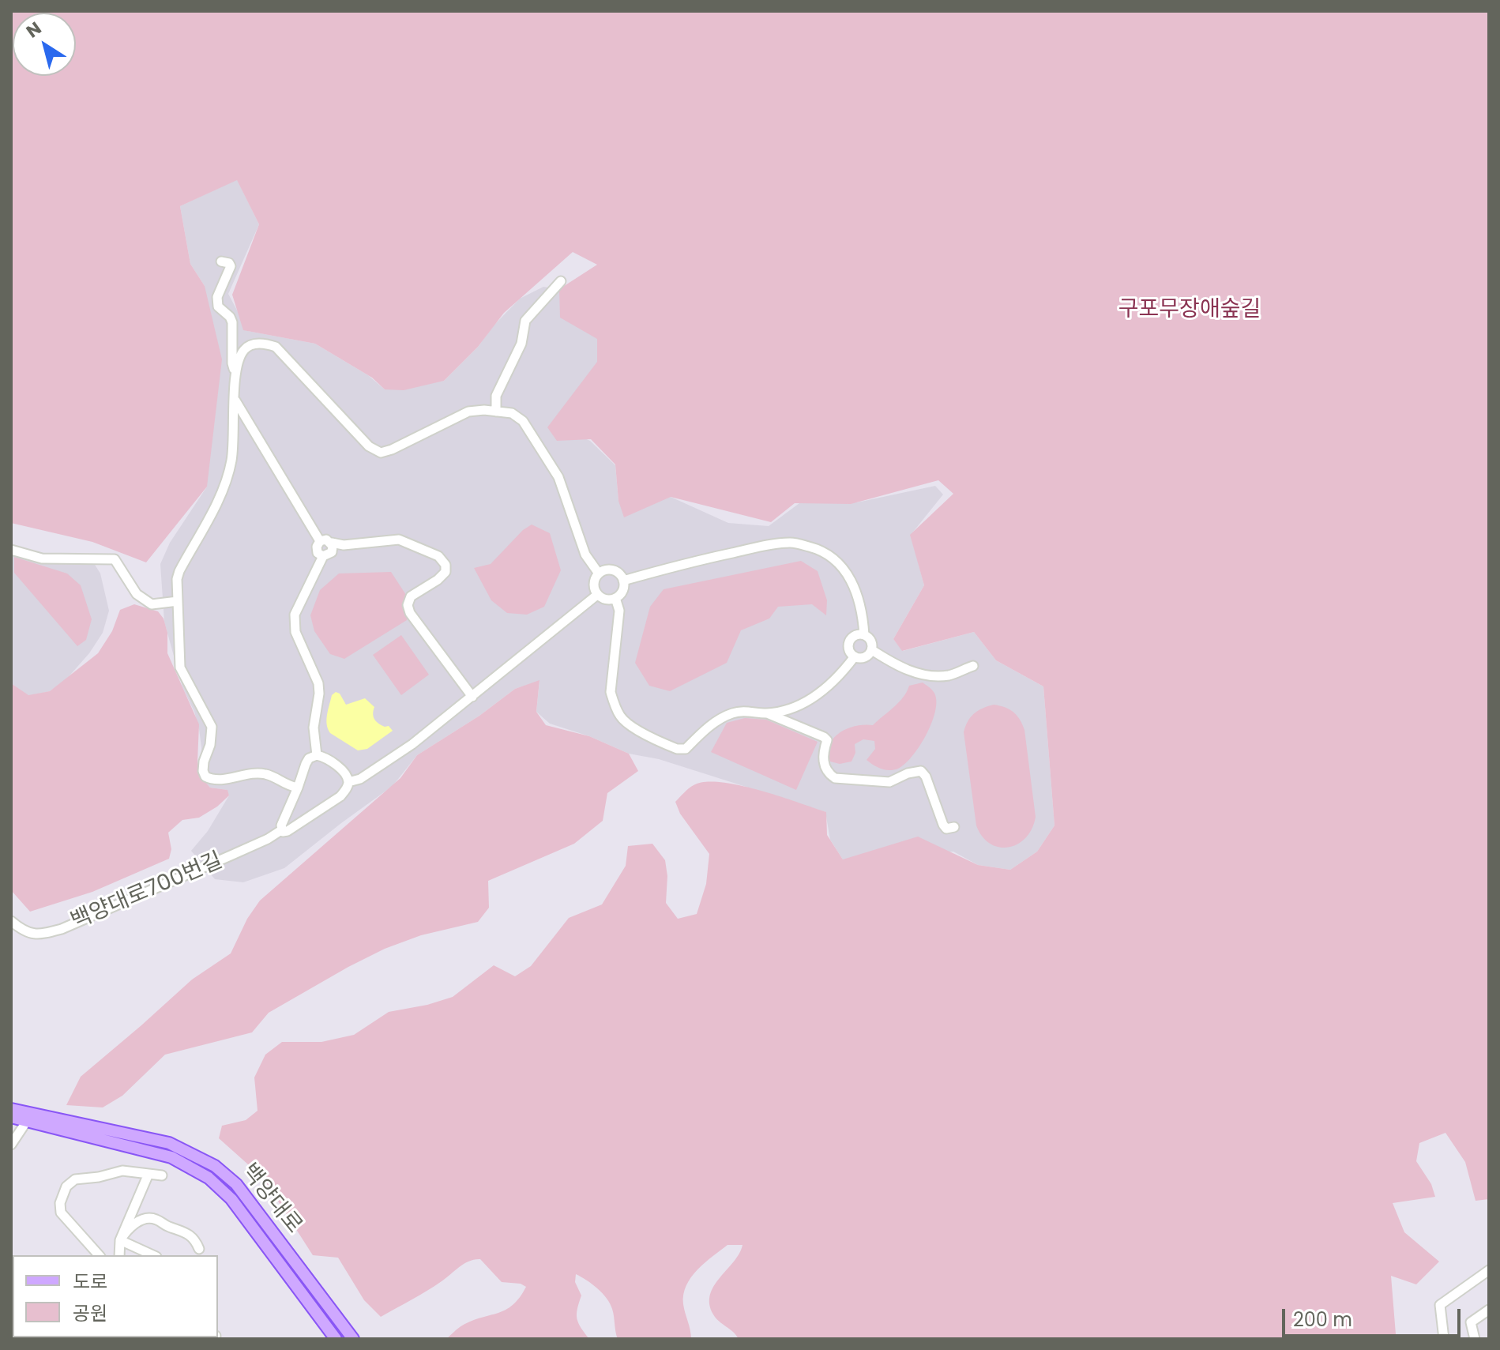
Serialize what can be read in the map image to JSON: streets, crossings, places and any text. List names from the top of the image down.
{
  "streets": {
    "main road": ["백양대로"],
    "street": ["백양대로700번길"]
  },
  "parks": ["구포무장애숲길"],
  "legend": ["도로", "공원"],
  "scale_bar": "200 m",
  "north": "top left"
}
